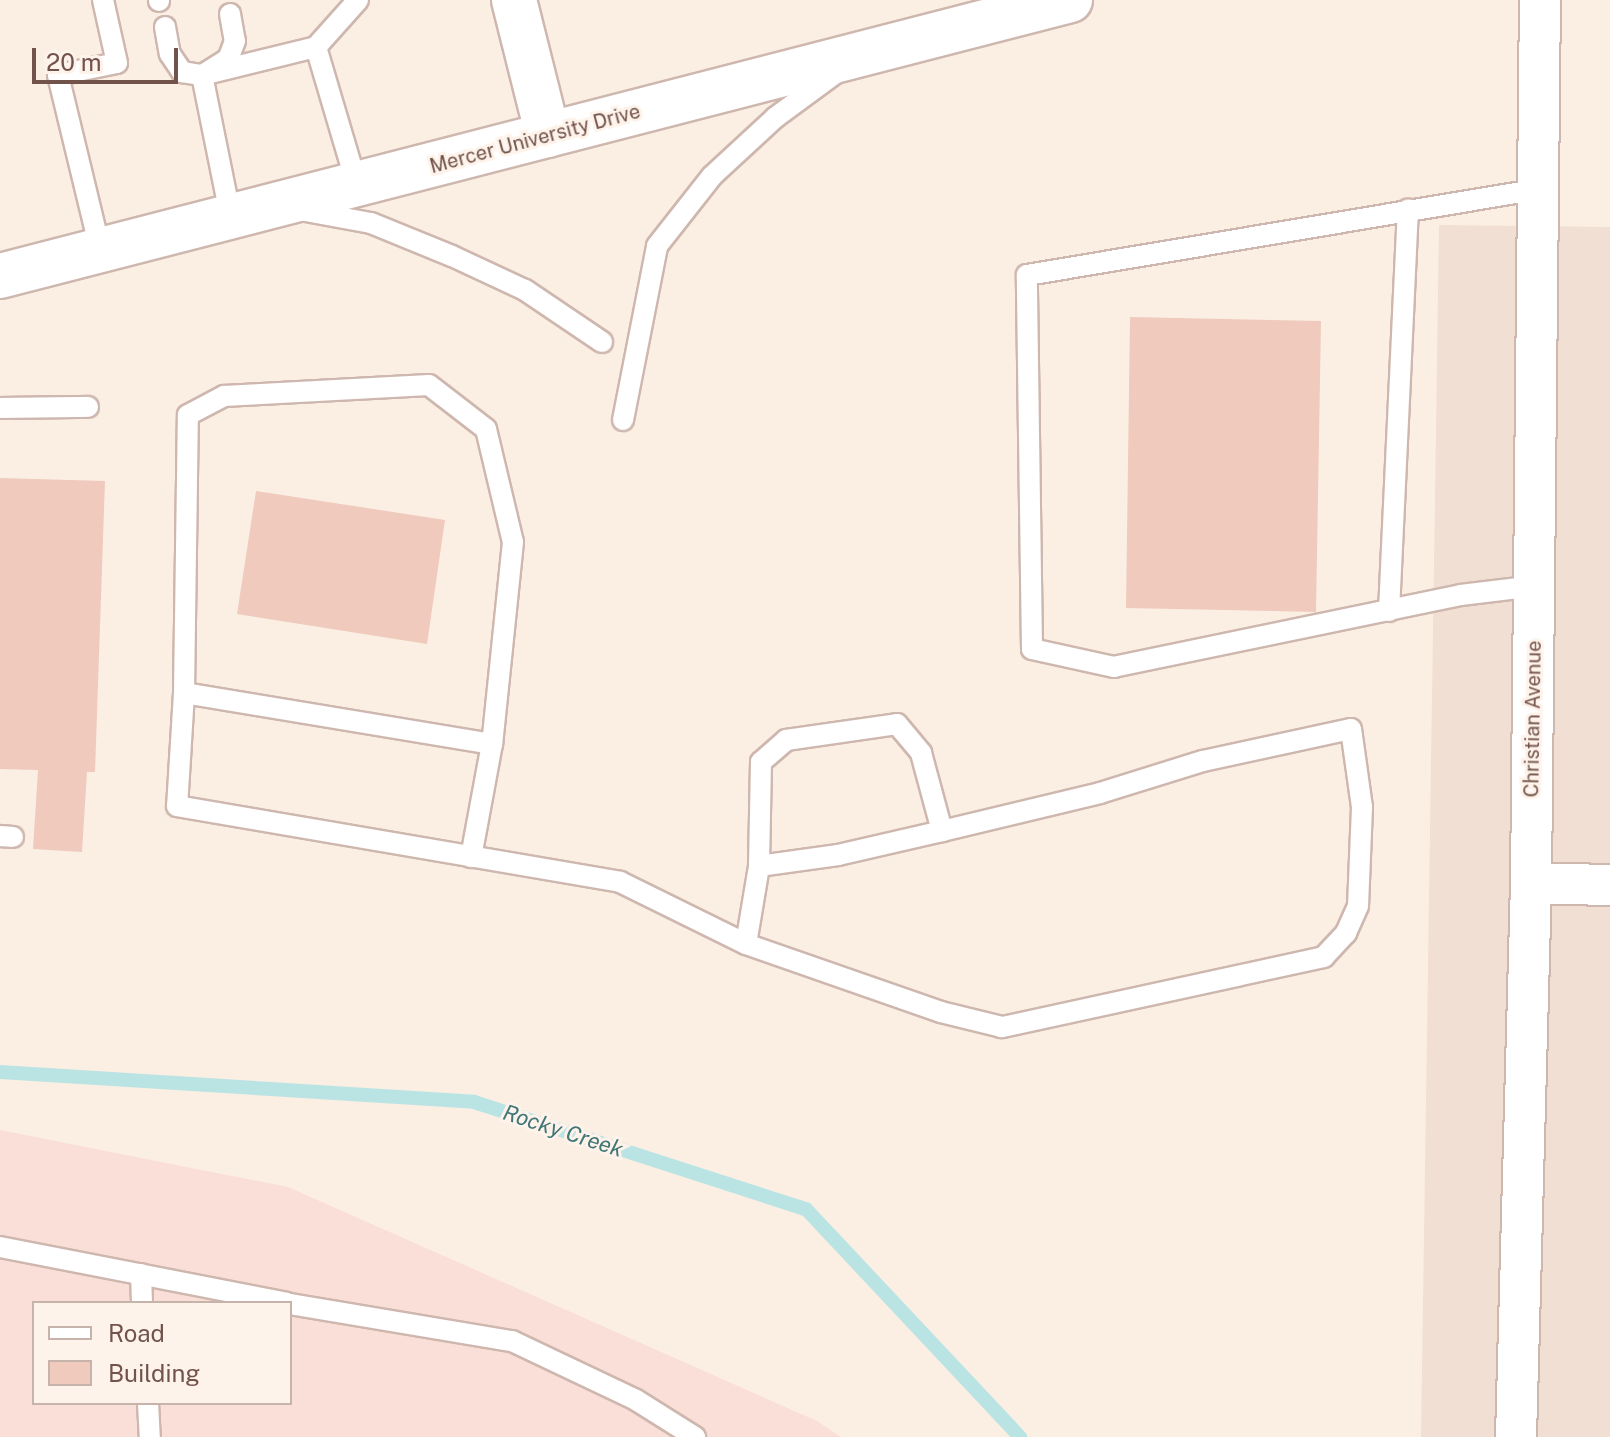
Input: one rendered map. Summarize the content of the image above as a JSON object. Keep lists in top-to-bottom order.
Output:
{
  "streets": {
    "main road": ["Mercer University Drive"],
    "street": ["Christian Avenue"]
  },
  "water": ["Rocky Creek"],
  "legend": ["Road", "Building"],
  "scale_bar": "20 m"
}
